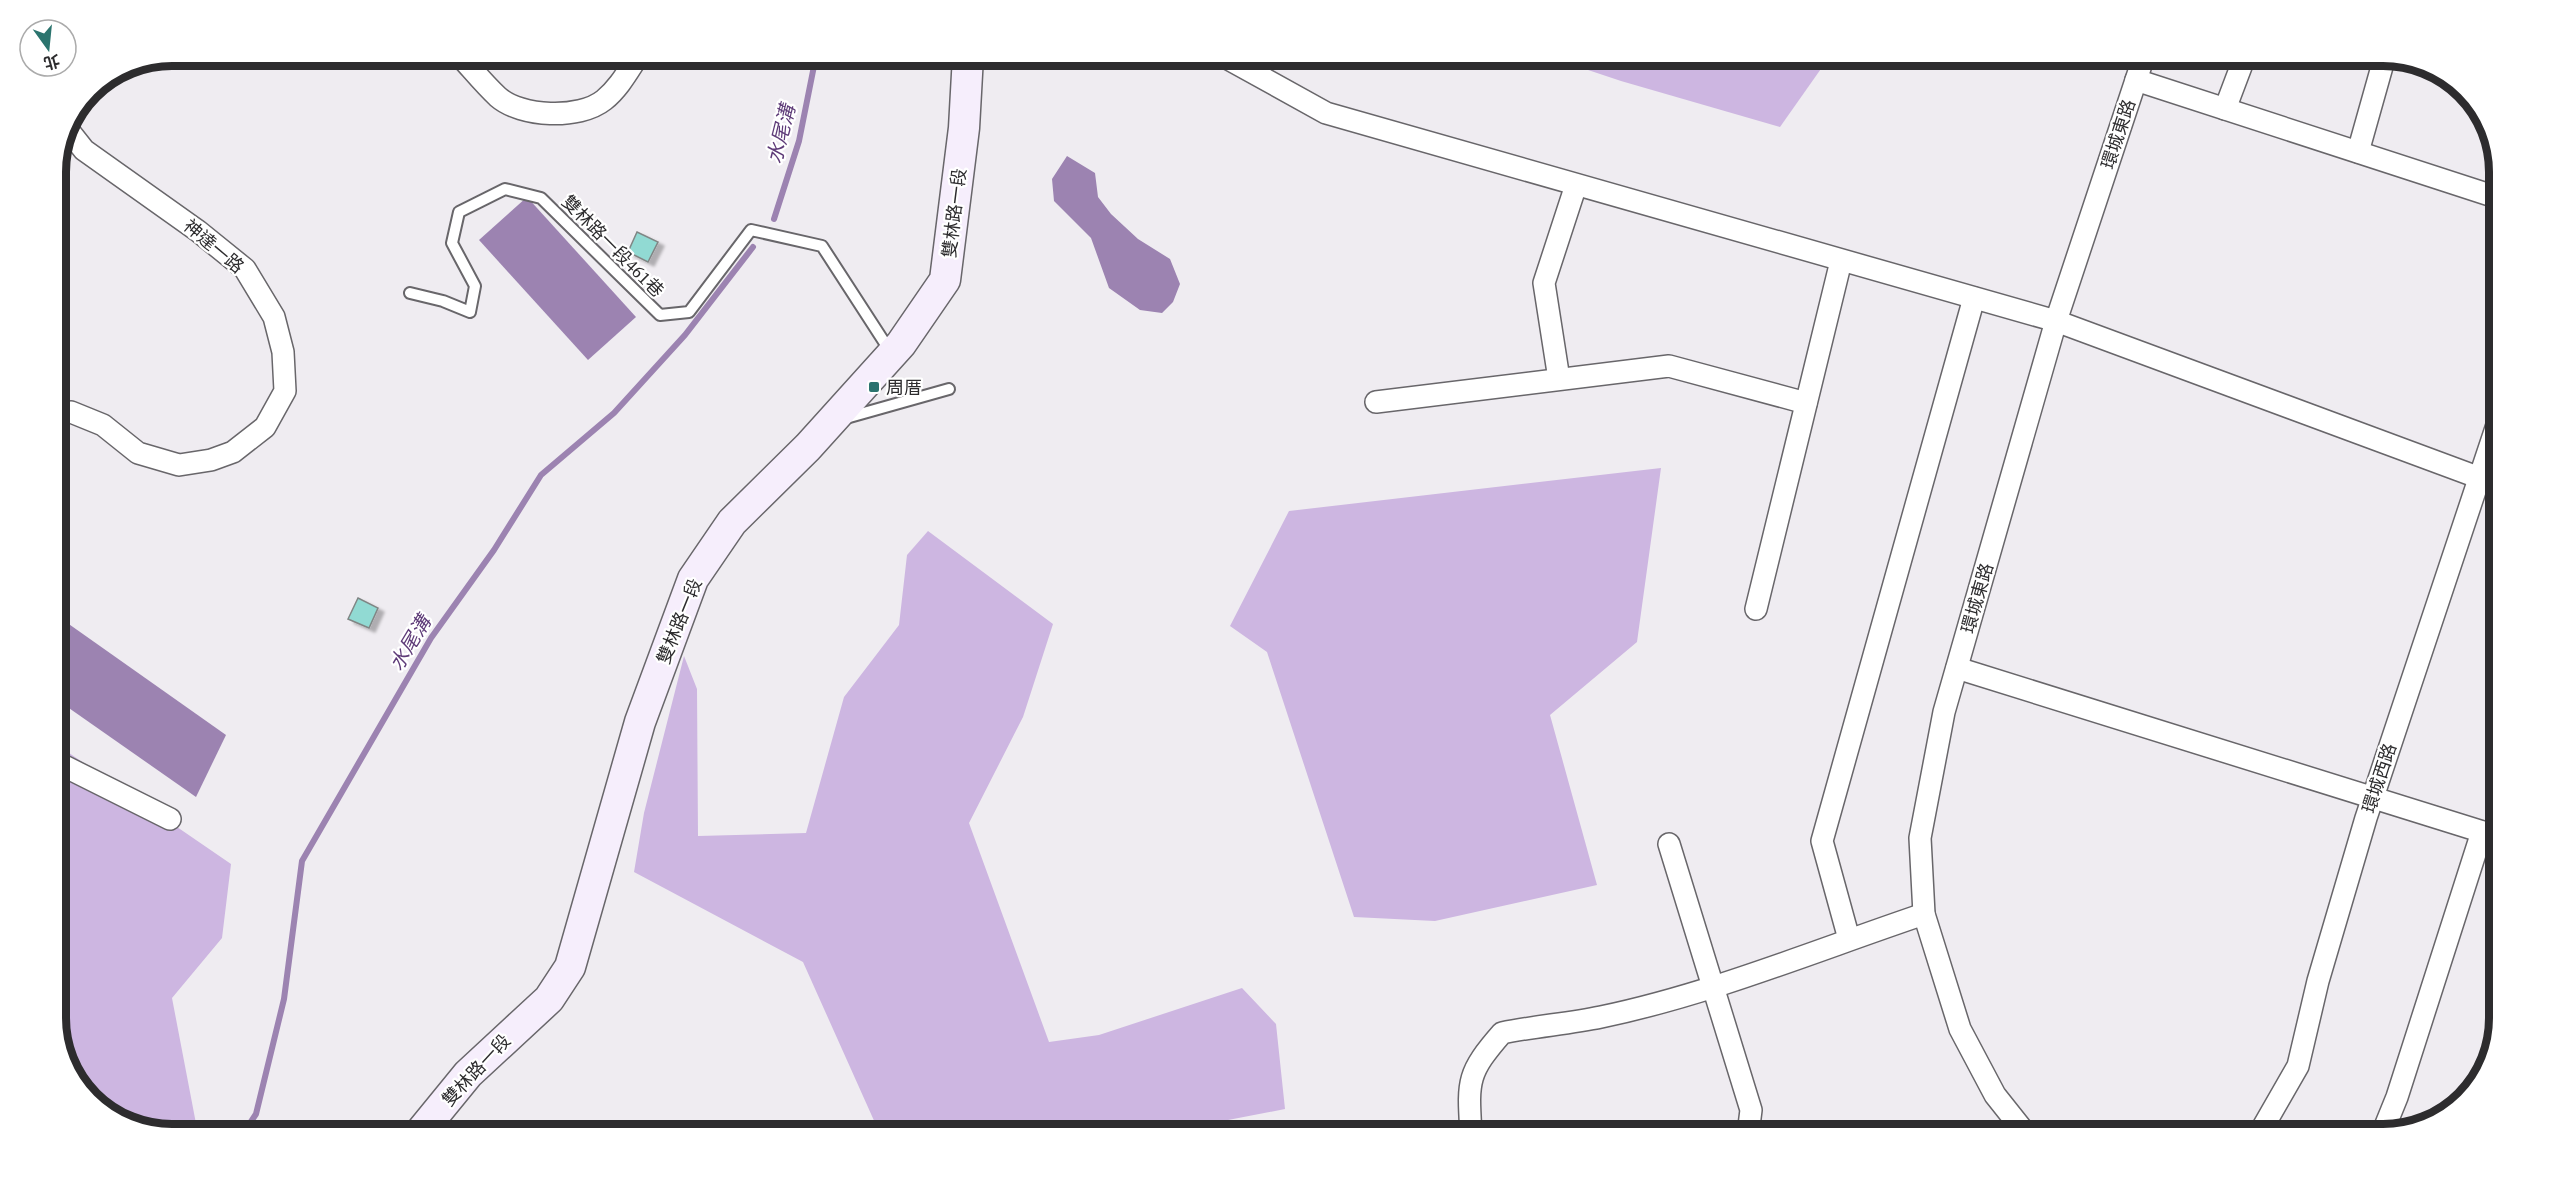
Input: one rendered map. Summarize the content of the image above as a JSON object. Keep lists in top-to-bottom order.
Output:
{
  "streets": {
    "street": [
      "環城東路",
      "雙林路一段",
      "神達一路",
      "環城西路"
    ],
    "lane": ["雙林路一段461巷"]
  },
  "crossings": [
    ["雙林路一段", "雙林路一段461巷"]
  ],
  "water": ["水尾溝"],
  "places": {
    "transit": ["周厝"]
  },
  "north": "bottom"
}
